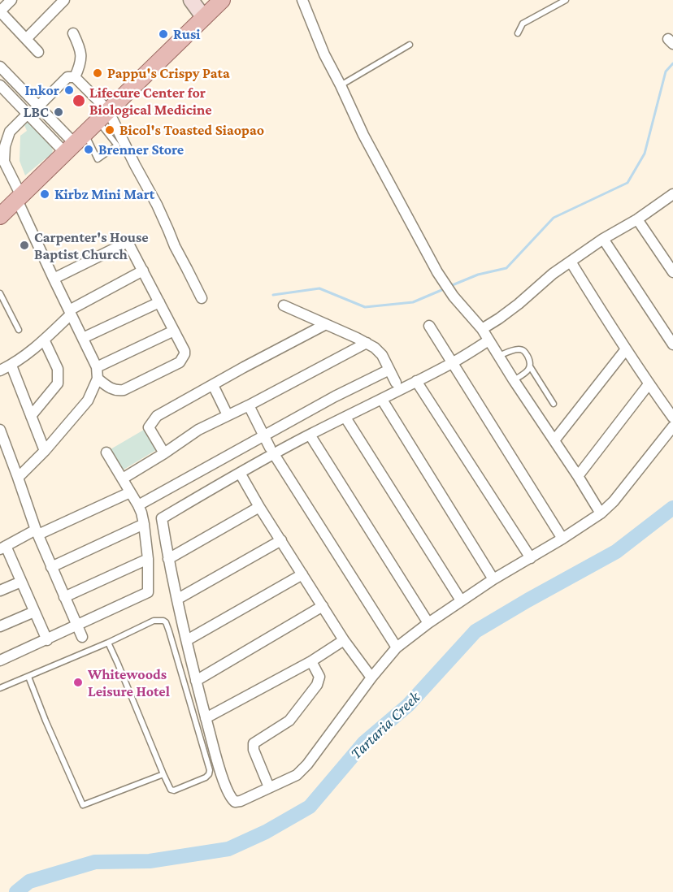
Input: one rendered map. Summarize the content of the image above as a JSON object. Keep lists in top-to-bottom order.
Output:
{
  "water": ["Tartaria Creek"],
  "places": [
    "Rusi",
    "Pappu's Crispy Pata",
    "Inkor",
    "Lifecure Center for Biological Medicine",
    "LBC",
    "Bicol's Toasted Siaopao",
    "Brenner Store",
    "Kirbz Mini Mart",
    "Carpenter's House Baptist Church",
    "Whitewoods Leisure Hotel"
  ]
}
